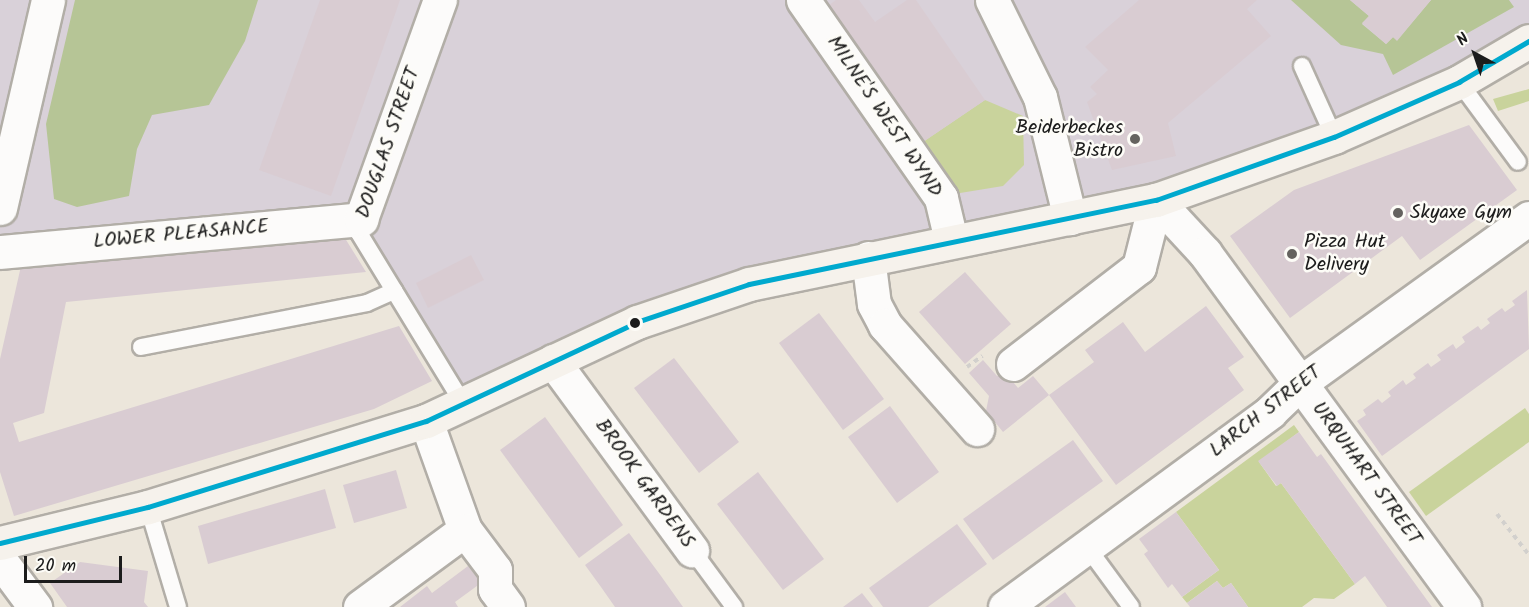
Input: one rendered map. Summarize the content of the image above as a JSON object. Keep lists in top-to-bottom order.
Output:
{
  "streets": {
    "street": [
      "MILNE'S WEST WYND",
      "DOUGLAS STREET",
      "LOWER PLEASANCE",
      "LARCH STREET",
      "URQUHART STREET",
      "BROOK GARDENS"
    ]
  },
  "crossings": [
    ["DOUGLAS STREET", "LOWER PLEASANCE"],
    ["LARCH STREET", "URQUHART STREET"]
  ],
  "places": ["Beiderbeckes Bistro", "Skyaxe Gym", "Pizza Hut Delivery"],
  "scale_bar": "20 m",
  "north": "top left"
}
